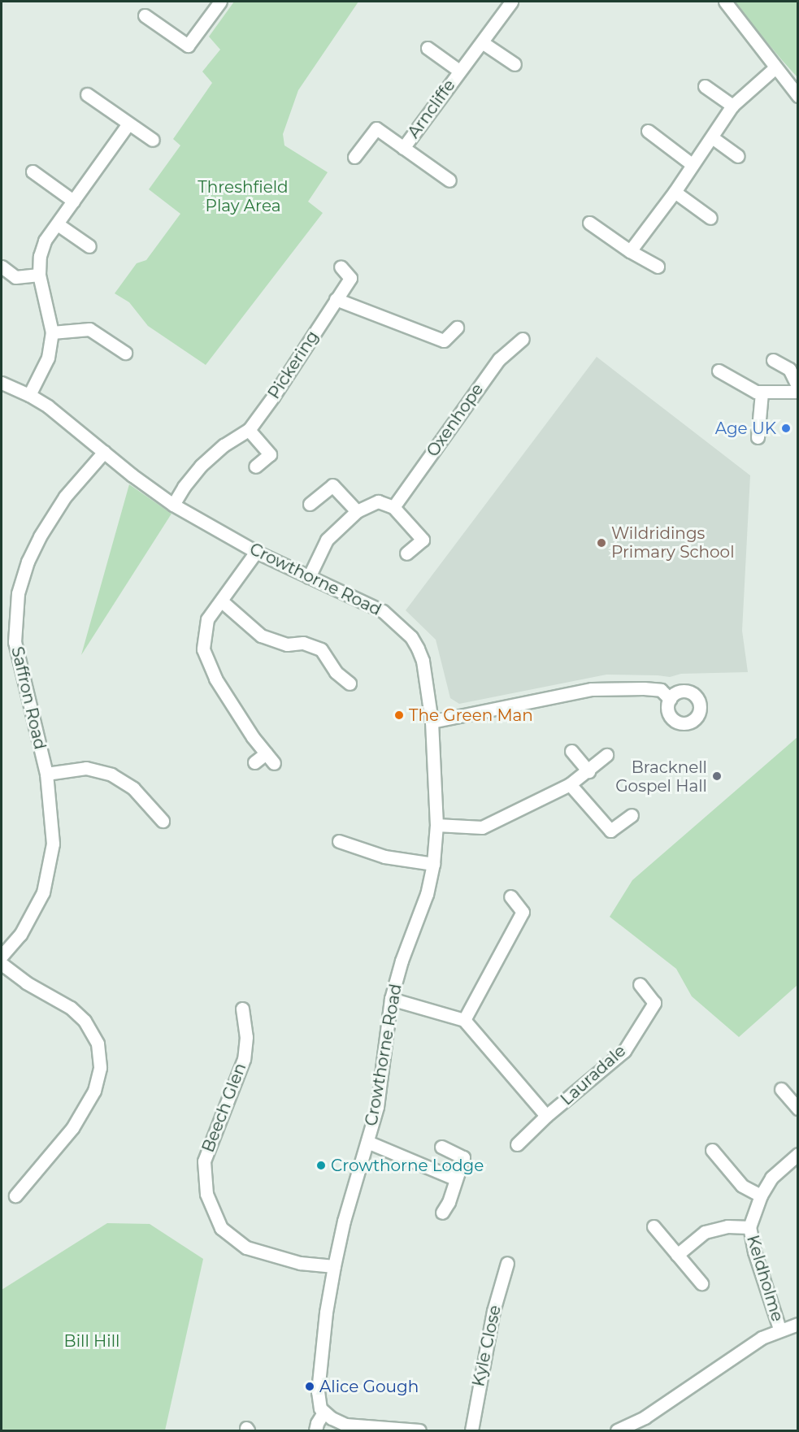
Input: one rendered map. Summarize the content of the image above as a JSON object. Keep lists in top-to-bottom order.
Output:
{
  "streets": {
    "street": [
      "Arncliffe",
      "Pickering",
      "Oxenhope",
      "Crowthorne Road",
      "Saffron Road",
      "Lauradale",
      "Beech Glen",
      "Keldholme",
      "Kyle Close"
    ]
  },
  "crossings": [
    ["Pickering", "Crowthorne Road"],
    ["Crowthorne Road", "Saffron Road"],
    ["Crowthorne Road", "Beech Glen"]
  ],
  "parks": ["Threshfield Play Area", "Bill Hill"],
  "places": [
    "Age UK",
    "Wildridings Primary School",
    "The Green Man",
    "Bracknell Gospel Hall",
    "Crowthorne Lodge",
    "Alice Gough"
  ]
}
